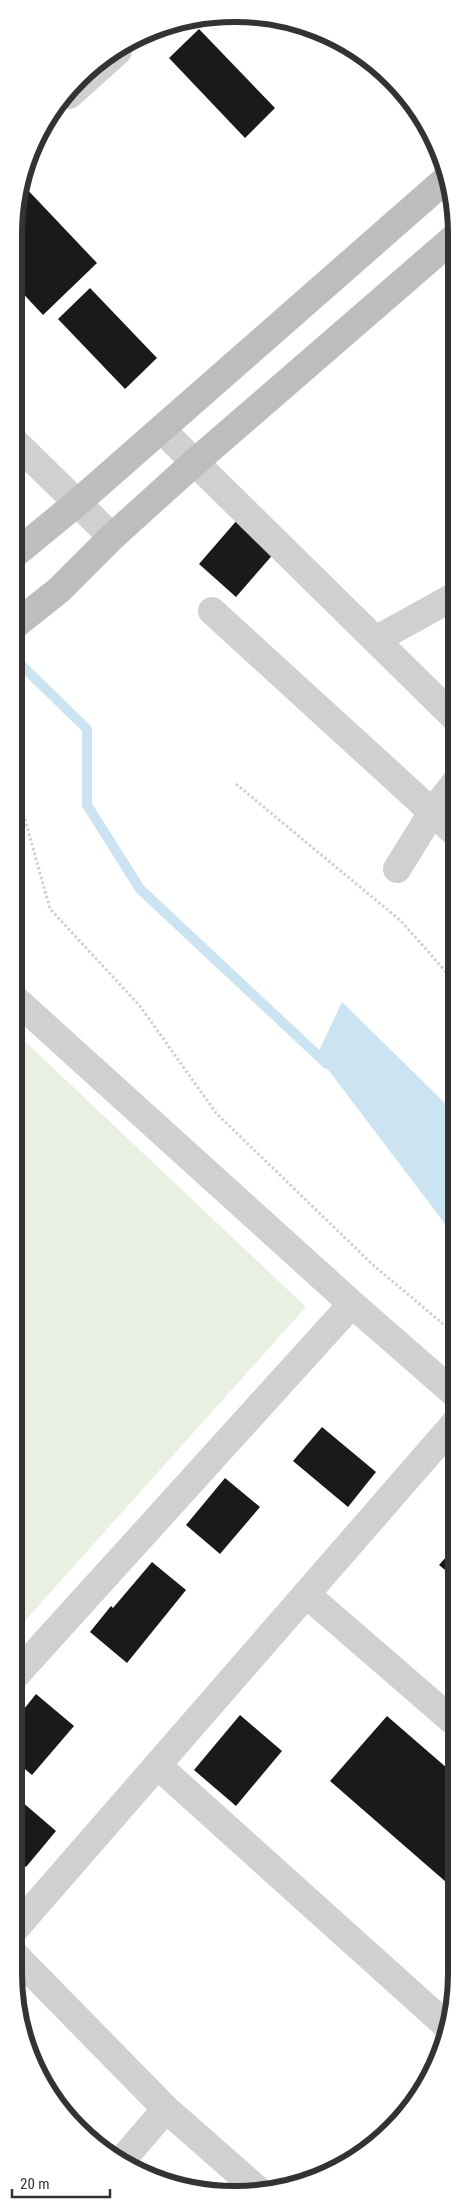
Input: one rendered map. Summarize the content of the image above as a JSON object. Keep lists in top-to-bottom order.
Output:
{
  "scale_bar": "20 m"
}
